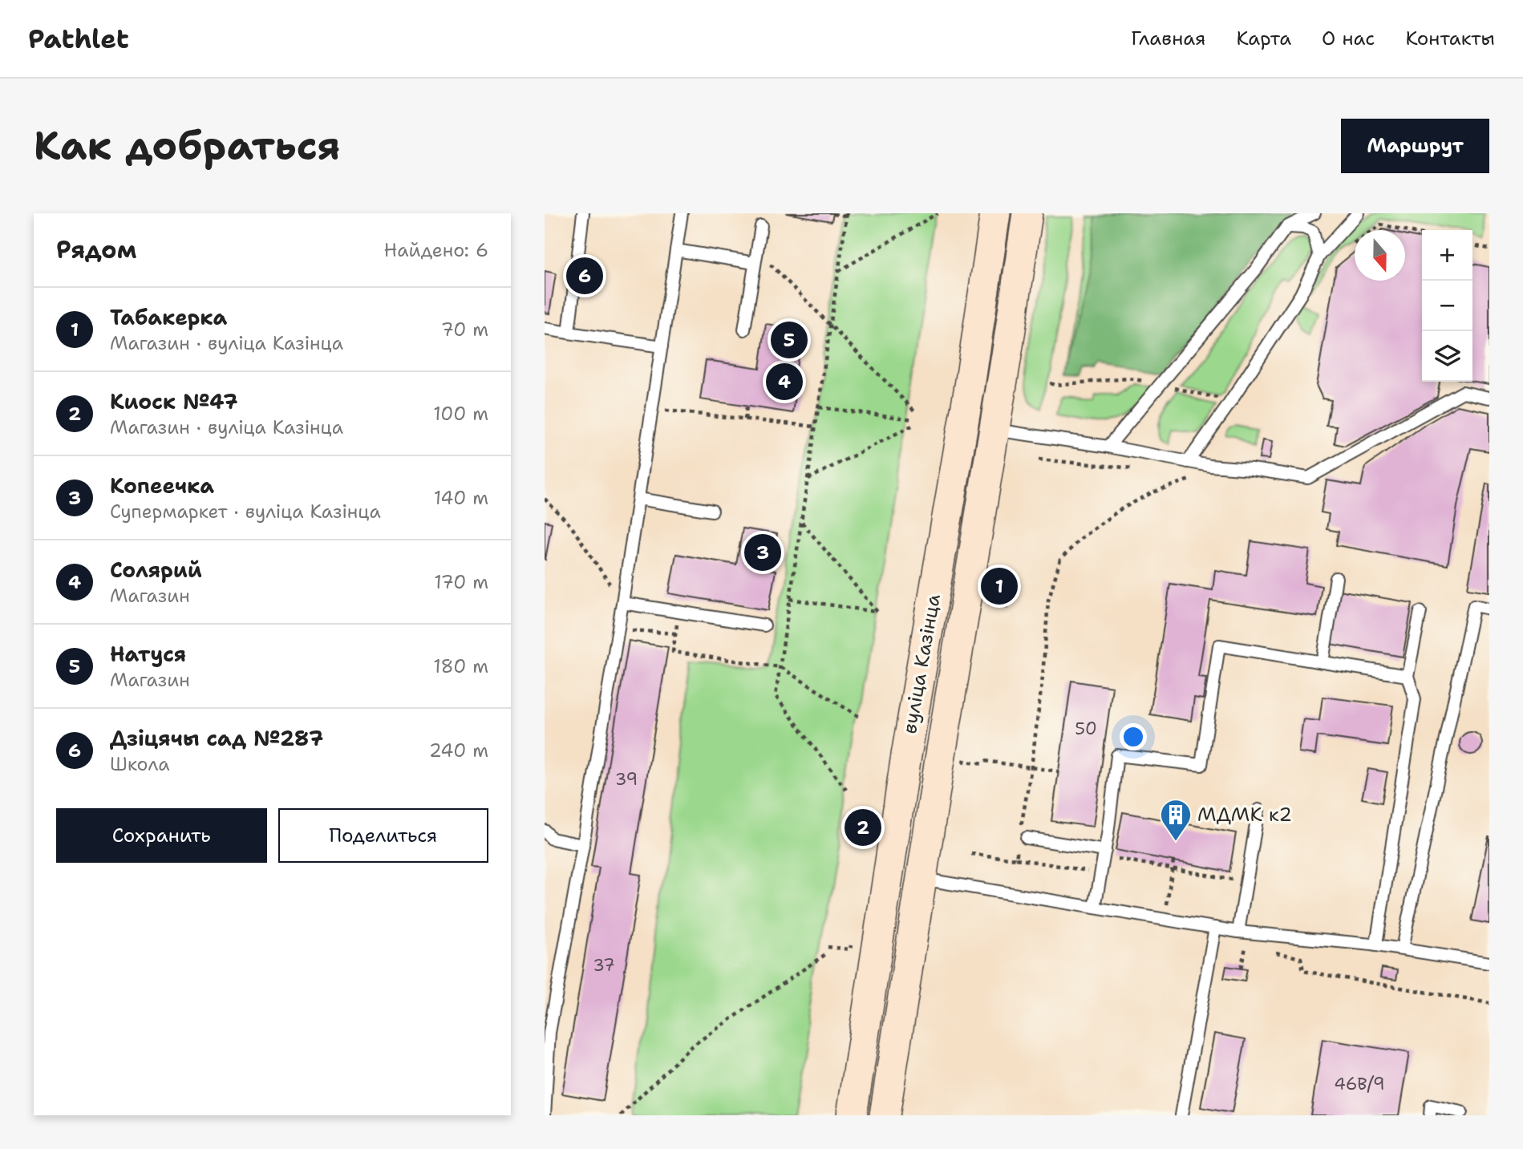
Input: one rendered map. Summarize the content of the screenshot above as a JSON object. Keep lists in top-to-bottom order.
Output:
{
  "streets": {
    "main road": ["вуліца Казінца"]
  },
  "places": {
    "building": ["МДМК к2"]
  },
  "house_numbers": [
    "50",
    "39",
    "37",
    "46В/9"
  ],
  "north": "bottom",
  "page": {
    "header": "Pathlet",
    "nav": [
      "Главная",
      "Карта",
      "О нас",
      "Контакты"
    ],
    "buttons": [
      "Маршрут",
      ["Сохранить", "Поделиться"]
    ],
    "title": "Как добраться",
    "heading": ["Рядом", "Найдено: 6"],
    "map_buttons": ["+", "−"],
    "pins": [
      "6",
      "5",
      "4",
      "3",
      "1",
      "2"
    ],
    "list": [
      {
        "mark": "1",
        "name": "Табакерка",
        "note": "Магазин · вуліца Казінца",
        "value": "70 m"
      },
      {
        "mark": "2",
        "name": "Киоск №47",
        "note": "Магазин · вуліца Казінца",
        "value": "100 m"
      },
      {
        "mark": "3",
        "name": "Копеечка",
        "note": "Супермаркет · вуліца Казінца",
        "value": "140 m"
      },
      {
        "mark": "4",
        "name": "Солярий",
        "note": "Магазин",
        "value": "170 m"
      },
      {
        "mark": "5",
        "name": "Натуся",
        "note": "Магазин",
        "value": "180 m"
      },
      {
        "mark": "6",
        "name": "Дзіцячы сад №287",
        "note": "Школа",
        "value": "240 m"
      }
    ]
  }
}
